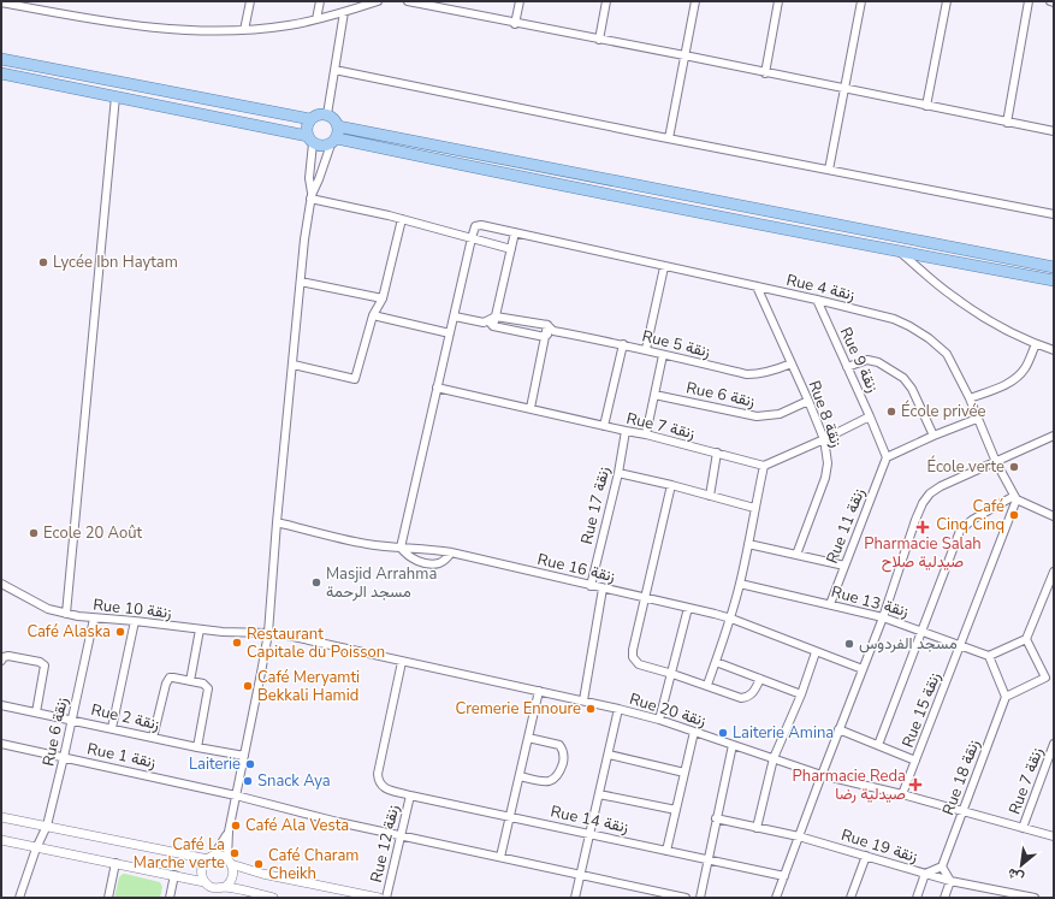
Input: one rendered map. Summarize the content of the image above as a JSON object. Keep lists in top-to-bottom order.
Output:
{
  "streets": {
    "street": [
      "Rue 4 زنقة",
      "Rue 5 زنقة",
      "Rue 9 زنقة",
      "Rue 6 زنقة",
      "Rue 8 زنقة",
      "Rue 7 زنقة",
      "Rue 17 زنقة",
      "Rue 11 زنقة",
      "Rue 16 زنقة",
      "Rue 13 زنقة",
      "Rue 10 زنقة",
      "Rue 20 زنقة",
      "Rue 15 زنقة",
      "Rue 2 زنقة",
      "Rue 1 زنقة",
      "Rue 18 زنقة",
      "Rue 14 زنقة",
      "Rue 12 زنقة",
      "Rue 19 زنقة"
    ]
  },
  "crossings": [
    ["Rue 4 زنقة", "Rue 9 زنقة"],
    ["Rue 4 زنقة", "Rue 8 زنقة"],
    ["Rue 4 زنقة", "Rue 15 زنقة"],
    ["Rue 5 زنقة", "Rue 8 زنقة"],
    ["Rue 9 زنقة", "Rue 11 زنقة"],
    ["Rue 6 زنقة", "Rue 8 زنقة"],
    ["Rue 6 زنقة", "Rue 10 زنقة"],
    ["Rue 6 زنقة", "Rue 2 زنقة"],
    ["Rue 6 زنقة", "Rue 1 زنقة"],
    ["Rue 7 زنقة", "Rue 17 زنقة"],
    ["Rue 7 زنقة", "Rue 20 زنقة"],
    ["Rue 17 زنقة", "Rue 16 زنقة"],
    ["Rue 11 زنقة", "Rue 13 زنقة"],
    ["Rue 13 زنقة", "Rue 15 زنقة"],
    ["Rue 10 زنقة", "Rue 20 زنقة"],
    ["Rue 20 زنقة", "Rue 15 زنقة"],
    ["Rue 20 زنقة", "Rue 18 زنقة"],
    ["Rue 20 زنقة", "Rue 14 زنقة"],
    ["Rue 14 زنقة", "Rue 12 زنقة"]
  ],
  "places": {
    "other": [
      "Lycée Ibn Haytam",
      "École privée",
      "École verte",
      "Café Cinq Cinq",
      "Ecole 20 Août",
      "Masjid Arrahma مسجد الرحمة",
      "Café Alaska",
      "Restaurant Capitale du Poisson",
      "مسجد الفردوس",
      "Café Meryamti Bekkali Hamid",
      "Cremerie Ennoure",
      "Laiterie Amina",
      "Laiterie",
      "Snack Aya",
      "Café Ala Vesta",
      "Café La Marche verte",
      "Café Charam Cheikh"
    ],
    "health": ["Pharmacie Salah صيدلية صلاح", "Pharmacie Reda صيدلية رضا"]
  },
  "north": "bottom left"
}
